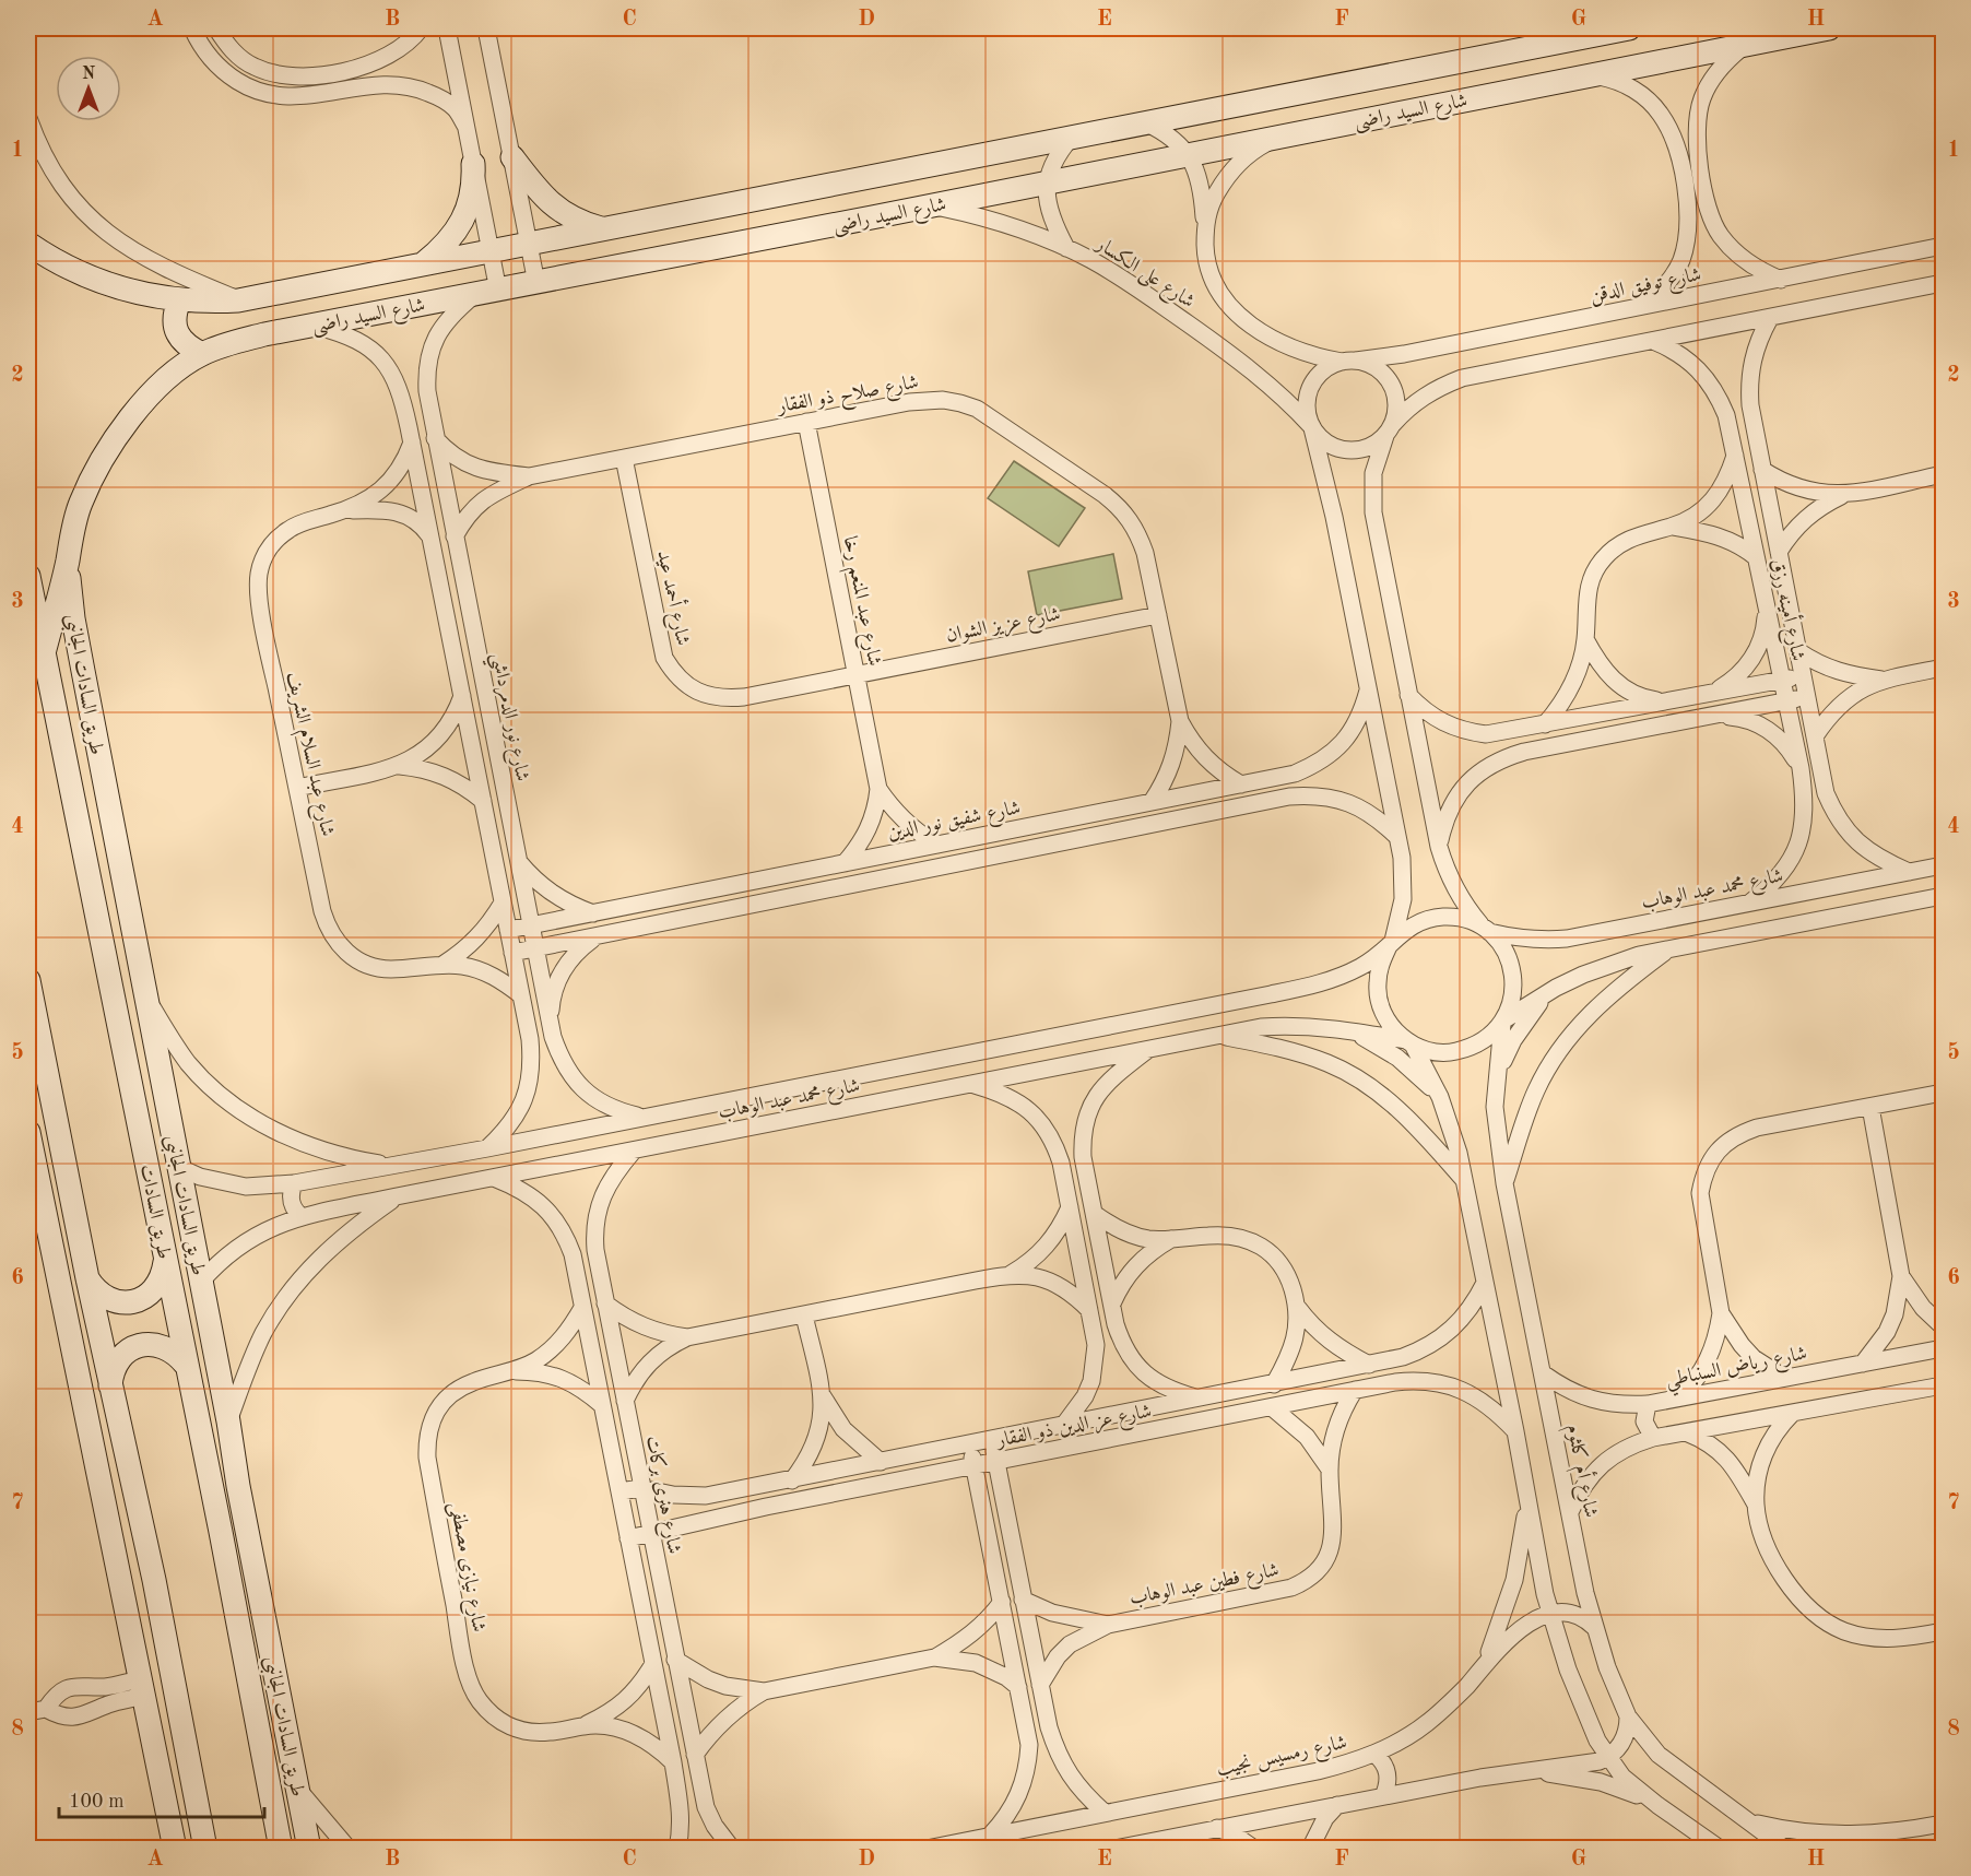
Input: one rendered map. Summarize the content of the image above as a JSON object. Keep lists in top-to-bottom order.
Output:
{
  "streets": {
    "street": [
      "شارع السيد راضى",
      "شارع على الكسار",
      "شارع توفيق الدقن",
      "شارع صلاح ذو الفقار",
      "شارع أحمد عيد",
      "شارع عبد المنعم رخا",
      "شارع أمينه رزق",
      "شارع عزيز الشوان",
      "طريق السادات الجانبى",
      "شارع نور الدمرداشي",
      "شارع عبد السلام الشريف",
      "شارع شفيق نور الدين",
      "شارع محمد عبد الوهاب",
      "طريق السادات",
      "شارع رياض السنباطي",
      "شارع عز الدين ذو الفقار",
      "شارع أم كلثوم",
      "شارع هنرى بركات",
      "شارع نيازى مصطفى",
      "شارع فطين عبد الوهاب",
      "شارع رمسيس نجيب"
    ]
  },
  "crossings": [
    ["شارع السيد راضى", "شارع على الكسار"],
    ["شارع السيد راضى", "طريق السادات الجانبى"],
    ["شارع السيد راضى", "شارع نور الدمرداشي"],
    ["شارع على الكسار", "شارع توفيق الدقن"],
    ["شارع صلاح ذو الفقار", "شارع أحمد عيد"],
    ["شارع صلاح ذو الفقار", "شارع عبد المنعم رخا"],
    ["شارع صلاح ذو الفقار", "شارع عزيز الشوان"],
    ["شارع صلاح ذو الفقار", "شارع نور الدمرداشي"],
    ["شارع صلاح ذو الفقار", "شارع شفيق نور الدين"],
    ["شارع أحمد عيد", "شارع عبد المنعم رخا"],
    ["شارع أحمد عيد", "شارع عزيز الشوان"],
    ["شارع عبد المنعم رخا", "شارع عزيز الشوان"],
    ["شارع عبد المنعم رخا", "شارع شفيق نور الدين"],
    ["شارع أمينه رزق", "شارع محمد عبد الوهاب"],
    ["طريق السادات الجانبى", "شارع محمد عبد الوهاب"],
    ["شارع نور الدمرداشي", "شارع شفيق نور الدين"],
    ["شارع نور الدمرداشي", "شارع محمد عبد الوهاب"],
    ["شارع محمد عبد الوهاب", "شارع أم كلثوم"],
    ["شارع محمد عبد الوهاب", "شارع هنرى بركات"],
    ["شارع رياض السنباطي", "شارع أم كلثوم"],
    ["شارع عز الدين ذو الفقار", "شارع هنرى بركات"],
    ["شارع عز الدين ذو الفقار", "شارع فطين عبد الوهاب"]
  ],
  "scale_bar": "100 m",
  "north": "top",
  "grid": {
    "columns": [
      "A",
      "B",
      "C",
      "D",
      "E",
      "F",
      "G",
      "H"
    ],
    "rows": [
      "1",
      "2",
      "3",
      "4",
      "5",
      "6",
      "7",
      "8"
    ]
  }
}
